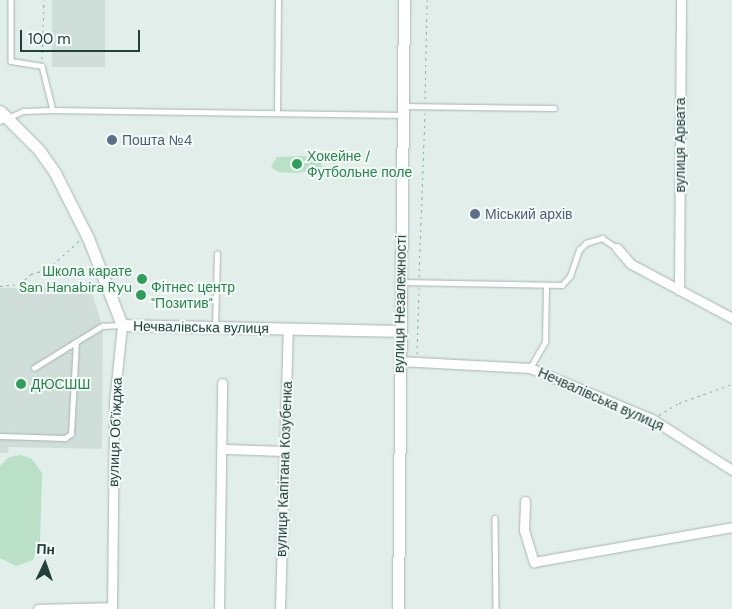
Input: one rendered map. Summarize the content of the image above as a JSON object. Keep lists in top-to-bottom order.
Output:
{
  "streets": {
    "street": [
      "вулиця Арвата",
      "вулиця Незалежності",
      "Нечвалівська вулиця",
      "вулиця Обʼїжджа",
      "вулиця Капітана Козубенка"
    ]
  },
  "crossings": [
    ["вулиця Незалежності", "Нечвалівська вулиця"],
    ["Нечвалівська вулиця", "вулиця Обʼїжджа"],
    ["Нечвалівська вулиця", "вулиця Капітана Козубенка"]
  ],
  "places": [
    "Пошта №4",
    "Хокейне / Футбольне поле",
    "Міський архів",
    "Школа карате San Hanabira Ryu",
    "Фітнес центр \"Позитив\"",
    "ДЮСШШ"
  ],
  "scale_bar": "100 m",
  "north": "top"
}
